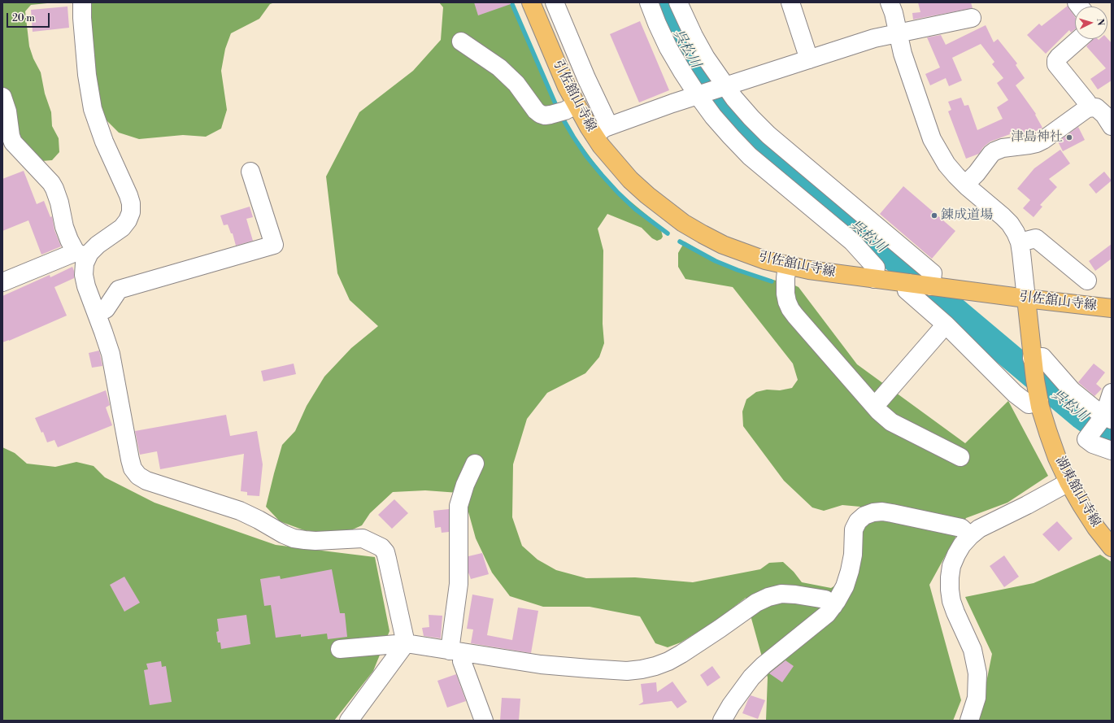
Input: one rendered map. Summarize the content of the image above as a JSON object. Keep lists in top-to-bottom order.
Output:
{
  "streets": {
    "main road": ["引佐舘山寺線", "湖東舘山寺線"]
  },
  "crossings": [
    ["引佐舘山寺線", "湖東舘山寺線"]
  ],
  "water": ["呉松川"],
  "places": ["津島神社", "錬成道場"],
  "scale_bar": "20 m",
  "north": "right"
}
